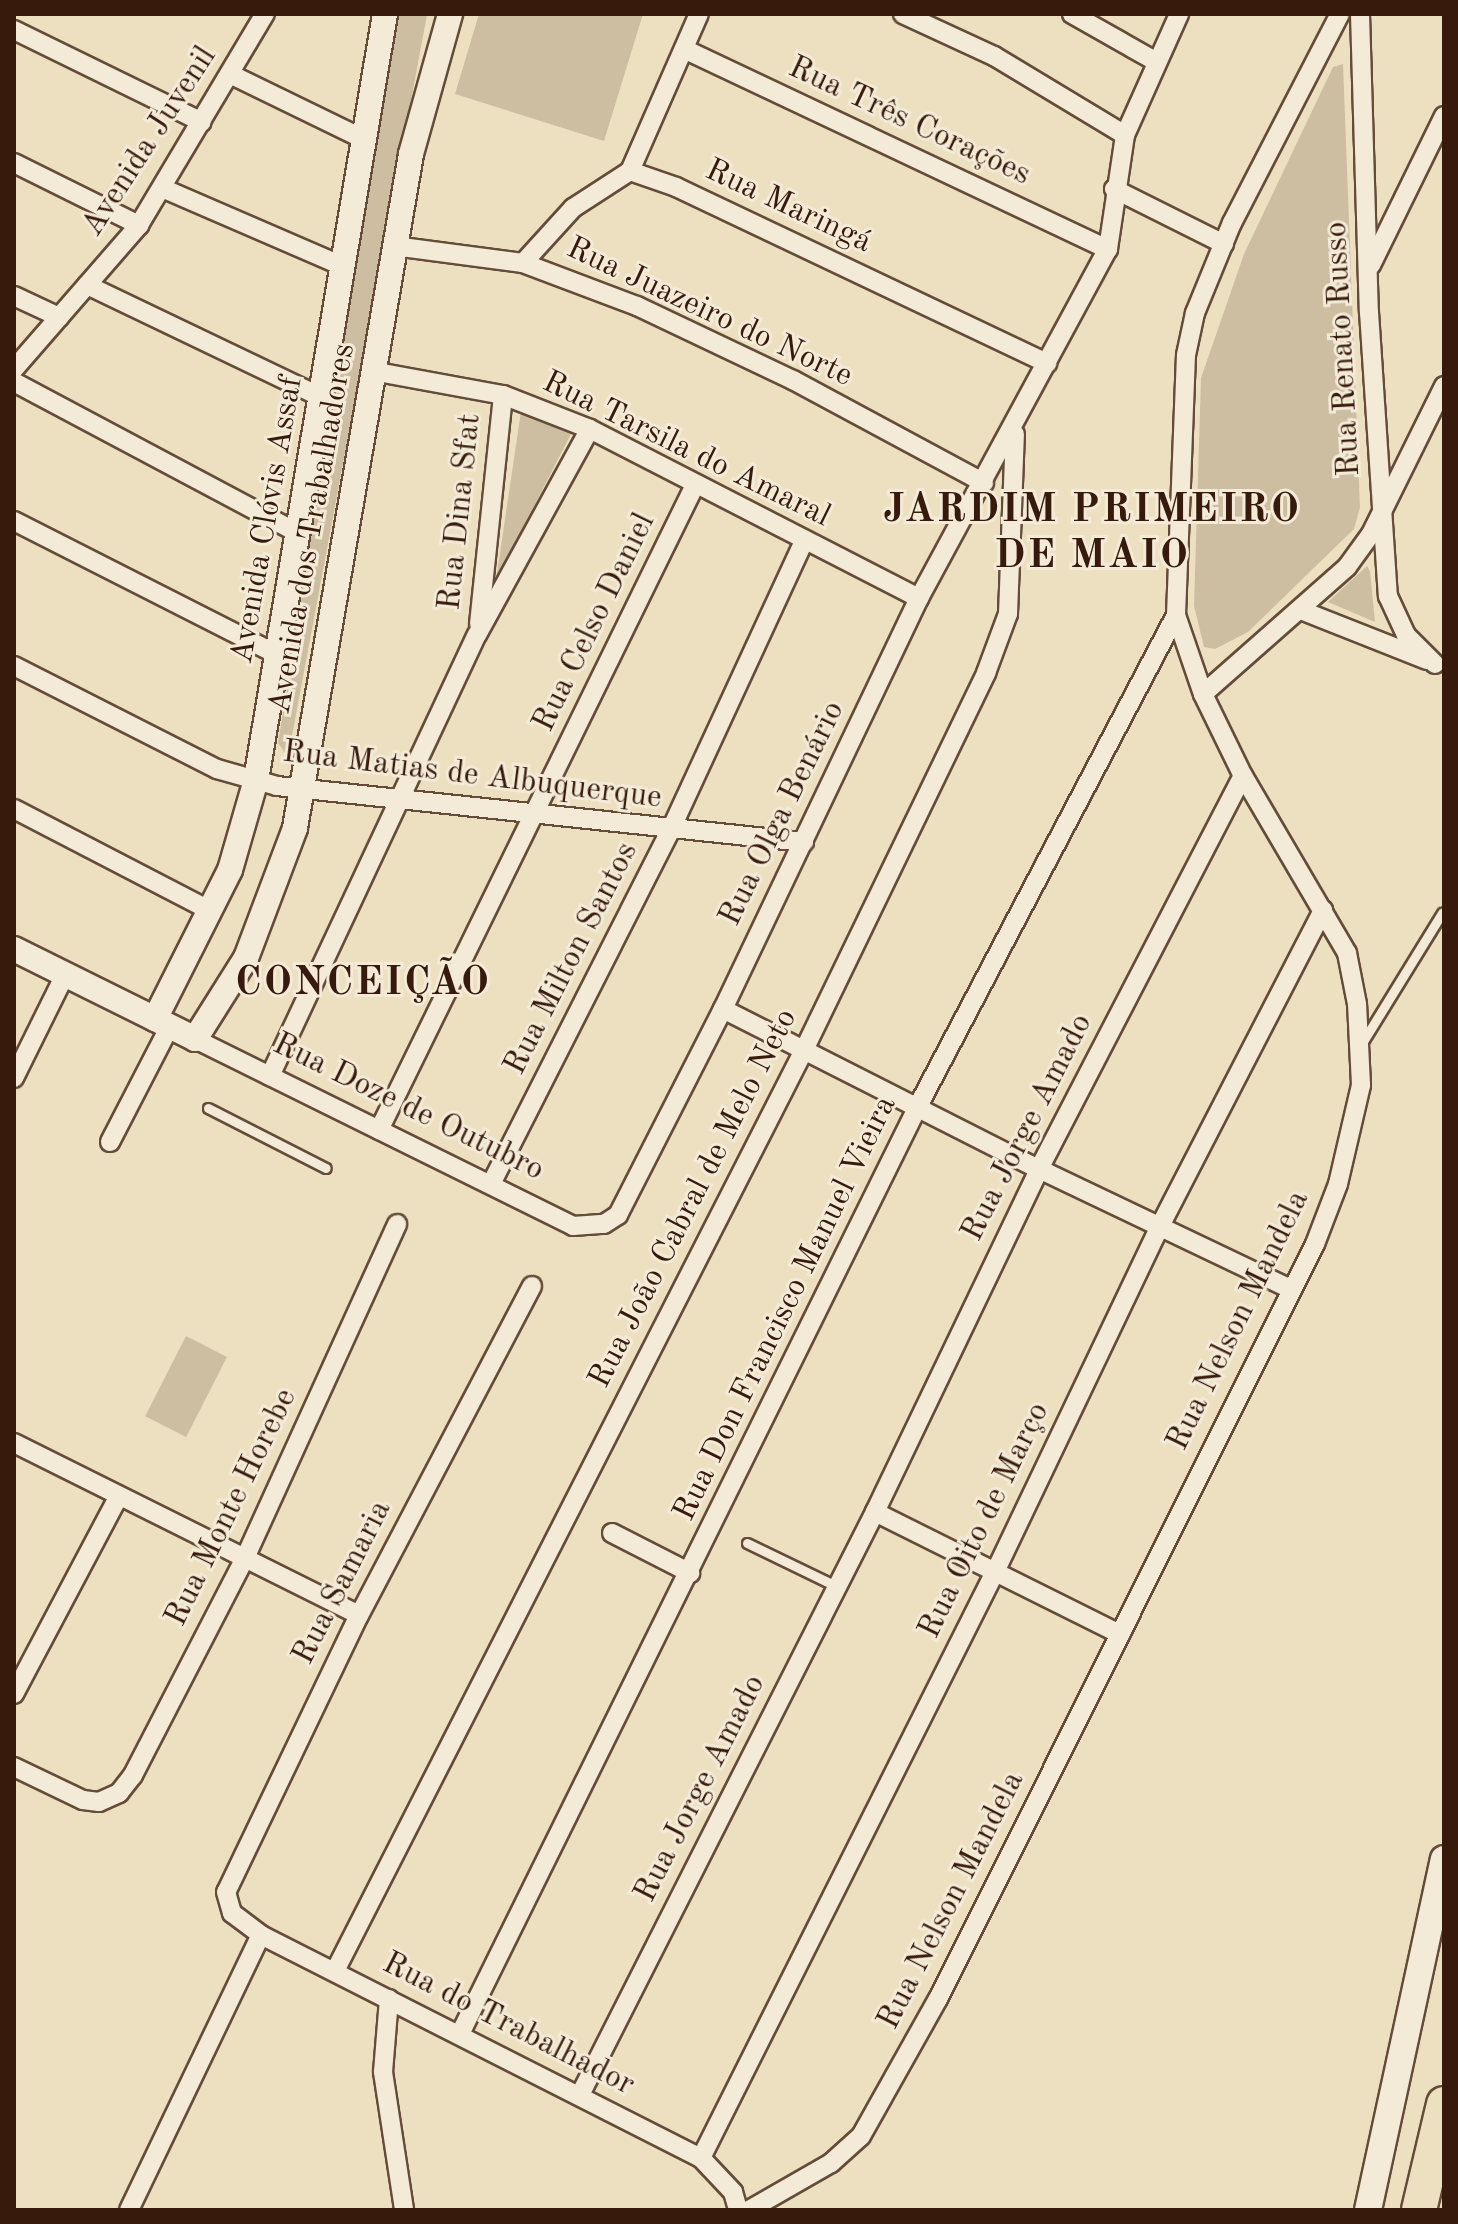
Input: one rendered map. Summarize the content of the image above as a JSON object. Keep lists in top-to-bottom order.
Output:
{
  "streets": {
    "street": [
      "Rua Três Corações",
      "Avenida Juvenil",
      "Rua Maringá",
      "Rua Juazeiro do Norte",
      "Rua Renato Russo",
      "Rua Tarsila do Amaral",
      "Rua Dina Sfat",
      "Avenida Clóvis Assaf",
      "Avenida dos Trabalhadores",
      "Rua Celso Daniel",
      "Rua Matias de Albuquerque",
      "Rua Olga Benário",
      "Rua Milton Santos",
      "Rua Doze de Outubro",
      "Rua Jorge Amado",
      "Rua João Cabral de Melo Neto",
      "Rua Don Francisco Manuel Vieira",
      "Rua Nelson Mandela",
      "Rua Monte Horebe",
      "Rua Oito de Março",
      "Rua Samaria",
      "Rua do Trabalhador"
    ]
  },
  "crossings": [
    ["Rua Três Corações", "Rua Olga Benário"],
    ["Rua Maringá", "Rua Olga Benário"],
    ["Rua Juazeiro do Norte", "Avenida dos Trabalhadores"],
    ["Rua Juazeiro do Norte", "Rua Olga Benário"],
    ["Rua Tarsila do Amaral", "Rua Dina Sfat"],
    ["Rua Tarsila do Amaral", "Avenida dos Trabalhadores"],
    ["Rua Tarsila do Amaral", "Rua Celso Daniel"],
    ["Rua Tarsila do Amaral", "Rua Olga Benário"],
    ["Rua Tarsila do Amaral", "Rua Milton Santos"],
    ["Rua Dina Sfat", "Rua Matias de Albuquerque"],
    ["Rua Dina Sfat", "Rua Doze de Outubro"],
    ["Avenida Clóvis Assaf", "Rua Matias de Albuquerque"],
    ["Avenida Clóvis Assaf", "Rua Doze de Outubro"],
    ["Avenida dos Trabalhadores", "Rua Matias de Albuquerque"],
    ["Avenida dos Trabalhadores", "Rua Doze de Outubro"],
    ["Rua Celso Daniel", "Rua Matias de Albuquerque"],
    ["Rua Celso Daniel", "Rua Doze de Outubro"],
    ["Rua Matias de Albuquerque", "Rua Olga Benário"],
    ["Rua Matias de Albuquerque", "Rua Milton Santos"],
    ["Rua Olga Benário", "Rua Doze de Outubro"],
    ["Rua Olga Benário", "Rua João Cabral de Melo Neto"],
    ["Rua Milton Santos", "Rua Doze de Outubro"],
    ["Rua Jorge Amado", "Rua Nelson Mandela"],
    ["Rua Jorge Amado", "Rua do Trabalhador"],
    ["Rua João Cabral de Melo Neto", "Rua do Trabalhador"],
    ["Rua Don Francisco Manuel Vieira", "Rua Nelson Mandela"],
    ["Rua Don Francisco Manuel Vieira", "Rua do Trabalhador"],
    ["Rua Nelson Mandela", "Rua Oito de Março"],
    ["Rua Oito de Março", "Rua do Trabalhador"],
    ["Rua Samaria", "Rua do Trabalhador"]
  ],
  "districts": ["JARDIM PRIMEIRO DE MAIO", "CONCEIÇÃO"]
}
